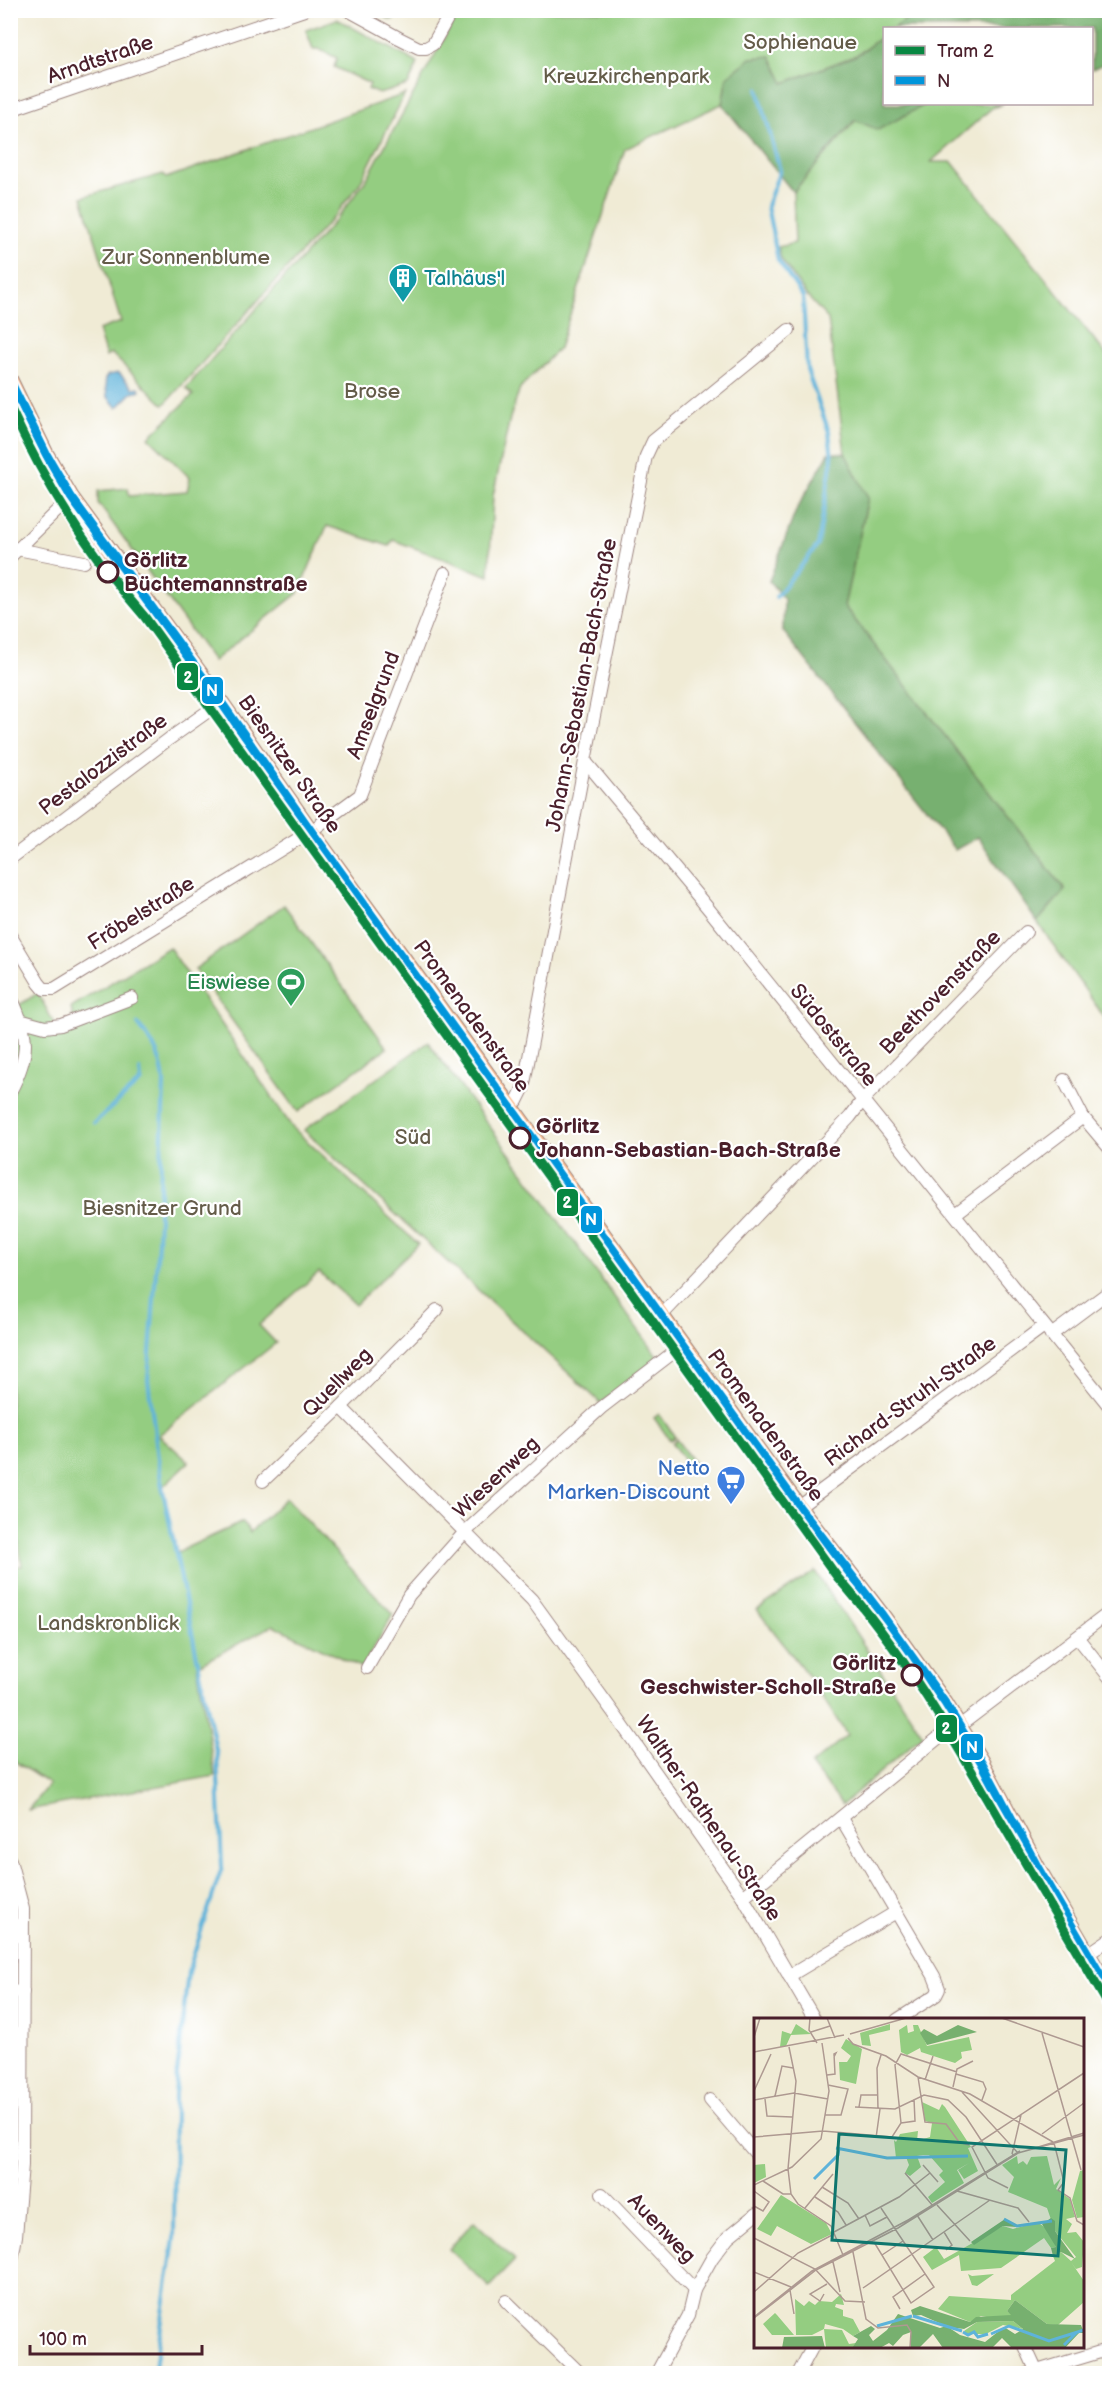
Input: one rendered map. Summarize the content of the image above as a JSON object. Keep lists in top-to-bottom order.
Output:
{
  "streets": {
    "main road": ["Biesnitzer Straße", "Promenadenstraße"],
    "street": [
      "Arndtstraße",
      "Johann-Sebastian-Bach-Straße",
      "Amselgrund",
      "Pestalozzistraße",
      "Fröbelstraße",
      "Beethovenstraße",
      "Südoststraße",
      "Quellweg",
      "Richard-Struhl-Straße",
      "Wiesenweg",
      "Walther-Rathenau-Straße",
      "Auenweg"
    ]
  },
  "crossings": [
    ["Johann-Sebastian-Bach-Straße", "Promenadenstraße"],
    ["Johann-Sebastian-Bach-Straße", "Südoststraße"],
    ["Amselgrund", "Biesnitzer Straße"],
    ["Amselgrund", "Fröbelstraße"],
    ["Pestalozzistraße", "Biesnitzer Straße"],
    ["Biesnitzer Straße", "Fröbelstraße"],
    ["Biesnitzer Straße", "Promenadenstraße"],
    ["Beethovenstraße", "Promenadenstraße"],
    ["Beethovenstraße", "Südoststraße"],
    ["Promenadenstraße", "Richard-Struhl-Straße"],
    ["Promenadenstraße", "Wiesenweg"],
    ["Südoststraße", "Richard-Struhl-Straße"],
    ["Quellweg", "Walther-Rathenau-Straße"],
    ["Wiesenweg", "Walther-Rathenau-Straße"]
  ],
  "parks": [
    "Sophienaue",
    "Kreuzkirchenpark",
    "Zur Sonnenblume",
    "Brose",
    "Süd",
    "Biesnitzer Grund",
    "Landskronblick"
  ],
  "places": {
    "building": ["Talhäus'l"],
    "other": ["Görlitz Büchtemannstraße", "Görlitz Johann-Sebastian-Bach-Straße", "Görlitz Geschwister-Scholl-Straße"],
    "sports": ["Eiswiese"],
    "supermarket": ["Netto Marken-Discount"]
  },
  "lines": ["transit line N", "tram line 2"],
  "legend": ["Tram 2", "N"],
  "scale_bar": "100 m"
}
